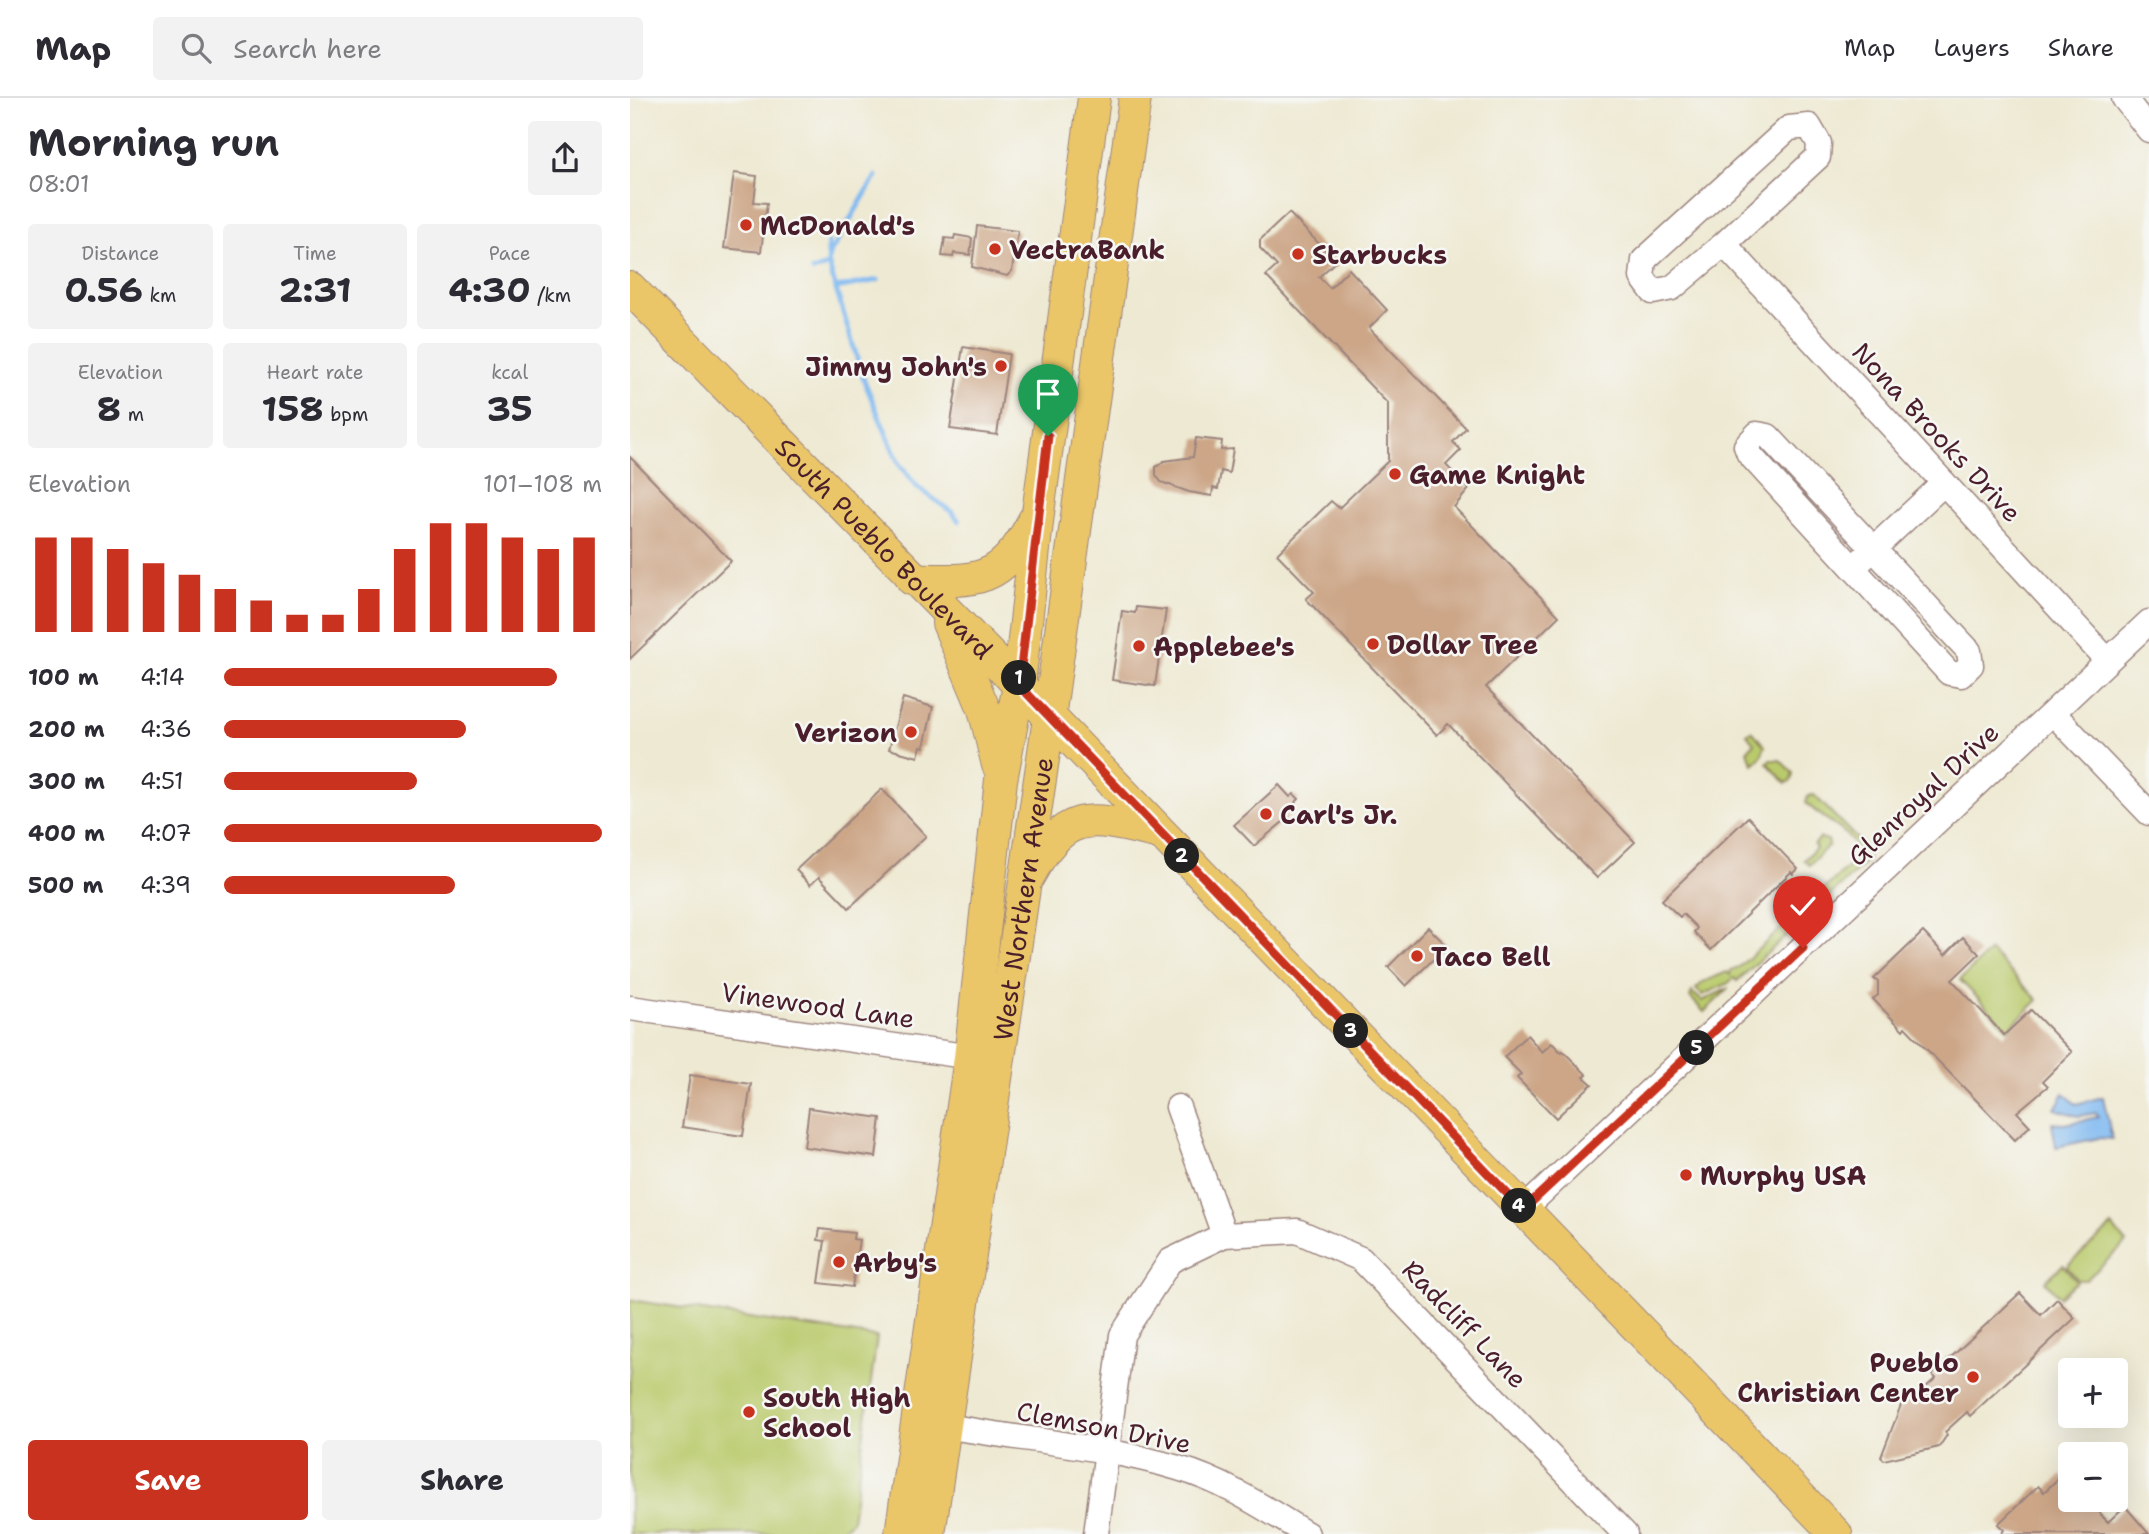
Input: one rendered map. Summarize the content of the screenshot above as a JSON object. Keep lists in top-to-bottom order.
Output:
{
  "streets": {
    "main road": ["South Pueblo Boulevard", "West Northern Avenue"],
    "street": [
      "Nona Brooks Drive",
      "Glenroyal Drive",
      "Vinewood Lane",
      "Radcliff Lane",
      "Clemson Drive"
    ]
  },
  "crossings": [
    ["Nona Brooks Drive", "Glenroyal Drive"],
    ["South Pueblo Boulevard", "Glenroyal Drive"],
    ["South Pueblo Boulevard", "West Northern Avenue"],
    ["West Northern Avenue", "Vinewood Lane"],
    ["West Northern Avenue", "Clemson Drive"],
    ["Radcliff Lane", "Clemson Drive"]
  ],
  "places": [
    "McDonald's",
    "VectraBank",
    "Starbucks",
    "Jimmy John's",
    "Game Knight",
    "Dollar Tree",
    "Applebee's",
    "Verizon",
    "Carl's Jr.",
    "Taco Bell",
    "Murphy USA",
    "Arby's",
    "Pueblo Christian Center",
    "South High School"
  ],
  "page": {
    "header": "Map",
    "search": "Search here",
    "nav": ["Map", "Layers", "Share"],
    "heading": ["Morning run", "08:01"],
    "stats": [
      ["Distance", "0.56 km"],
      ["Time", "2:31"],
      ["Pace", "4:30 /km"],
      ["Elevation", "8 m"],
      ["Heart rate", "158 bpm"],
      ["kcal", "35"]
    ],
    "chart": ["Elevation", "101–108 m"],
    "list": [
      {
        "name": "100 m",
        "note": "4:14"
      },
      {
        "name": "200 m",
        "note": "4:36"
      },
      {
        "name": "300 m",
        "note": "4:51"
      },
      {
        "name": "400 m",
        "note": "4:07"
      },
      {
        "name": "500 m",
        "note": "4:39"
      }
    ],
    "pins": [
      "1",
      "2",
      "3",
      "5",
      "4"
    ],
    "map_buttons": ["+", "−"],
    "buttons": ["Save", "Share"]
  }
}
